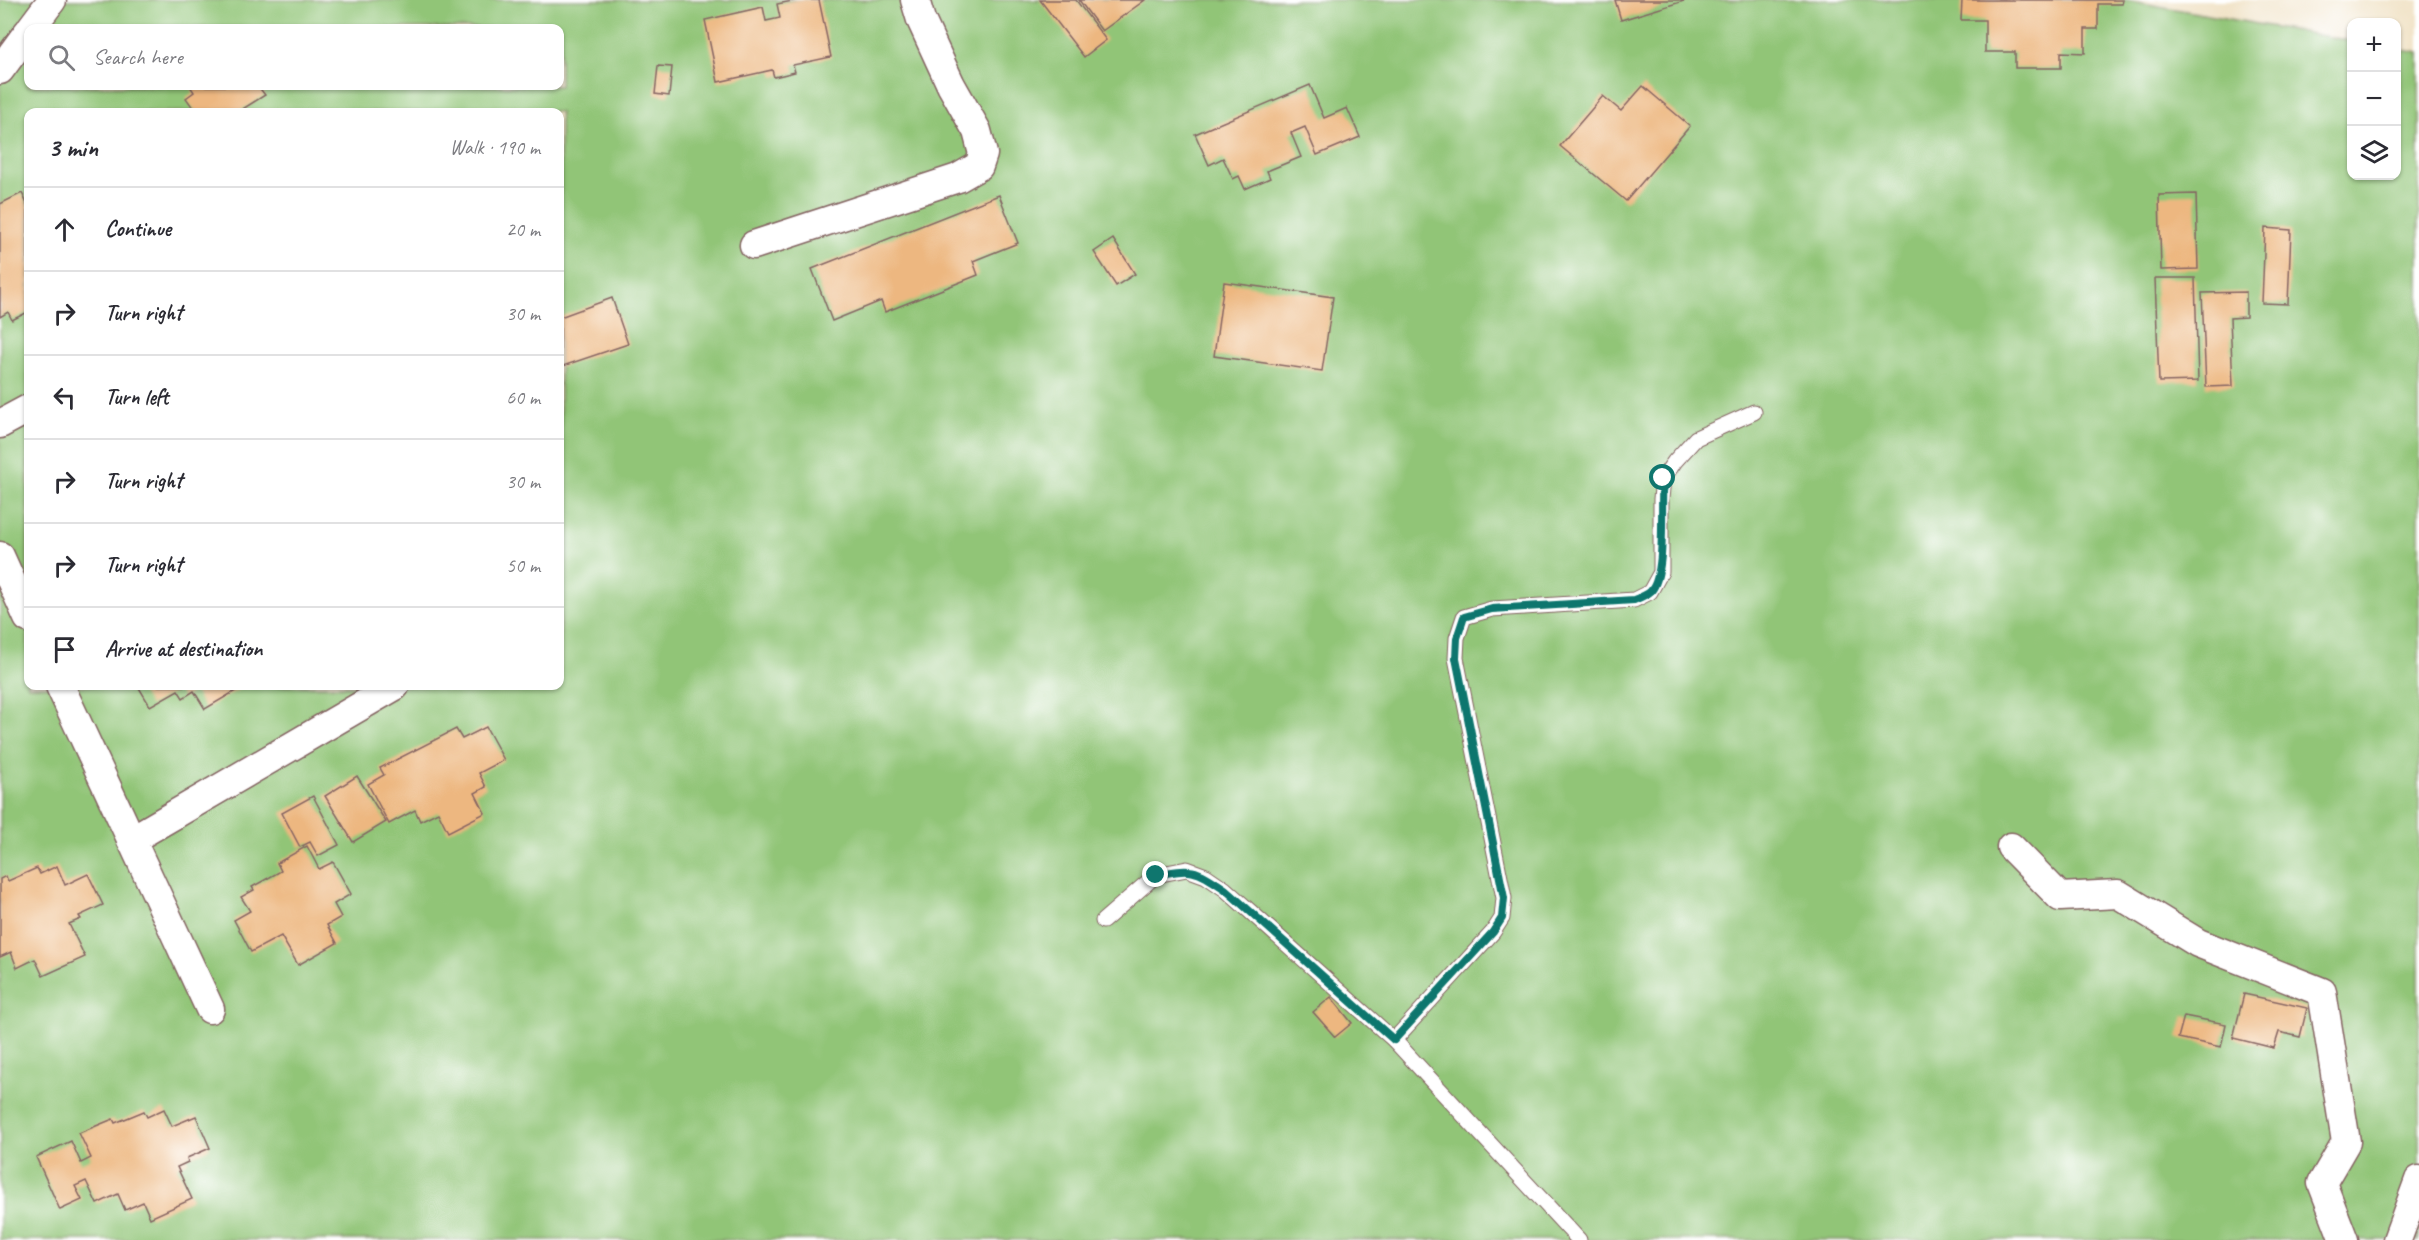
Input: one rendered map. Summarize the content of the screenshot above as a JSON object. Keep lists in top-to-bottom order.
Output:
{
  "page": {
    "map_buttons": ["+", "−"],
    "search": "Search here",
    "heading": ["3 min", "Walk · 190 m"],
    "list": [
      ["Continue", "20 m"],
      ["Turn right", "30 m"],
      ["Turn left", "60 m"],
      ["Turn right", "30 m"],
      ["Turn right", "50 m"],
      "Arrive at destination"
    ]
  }
}
